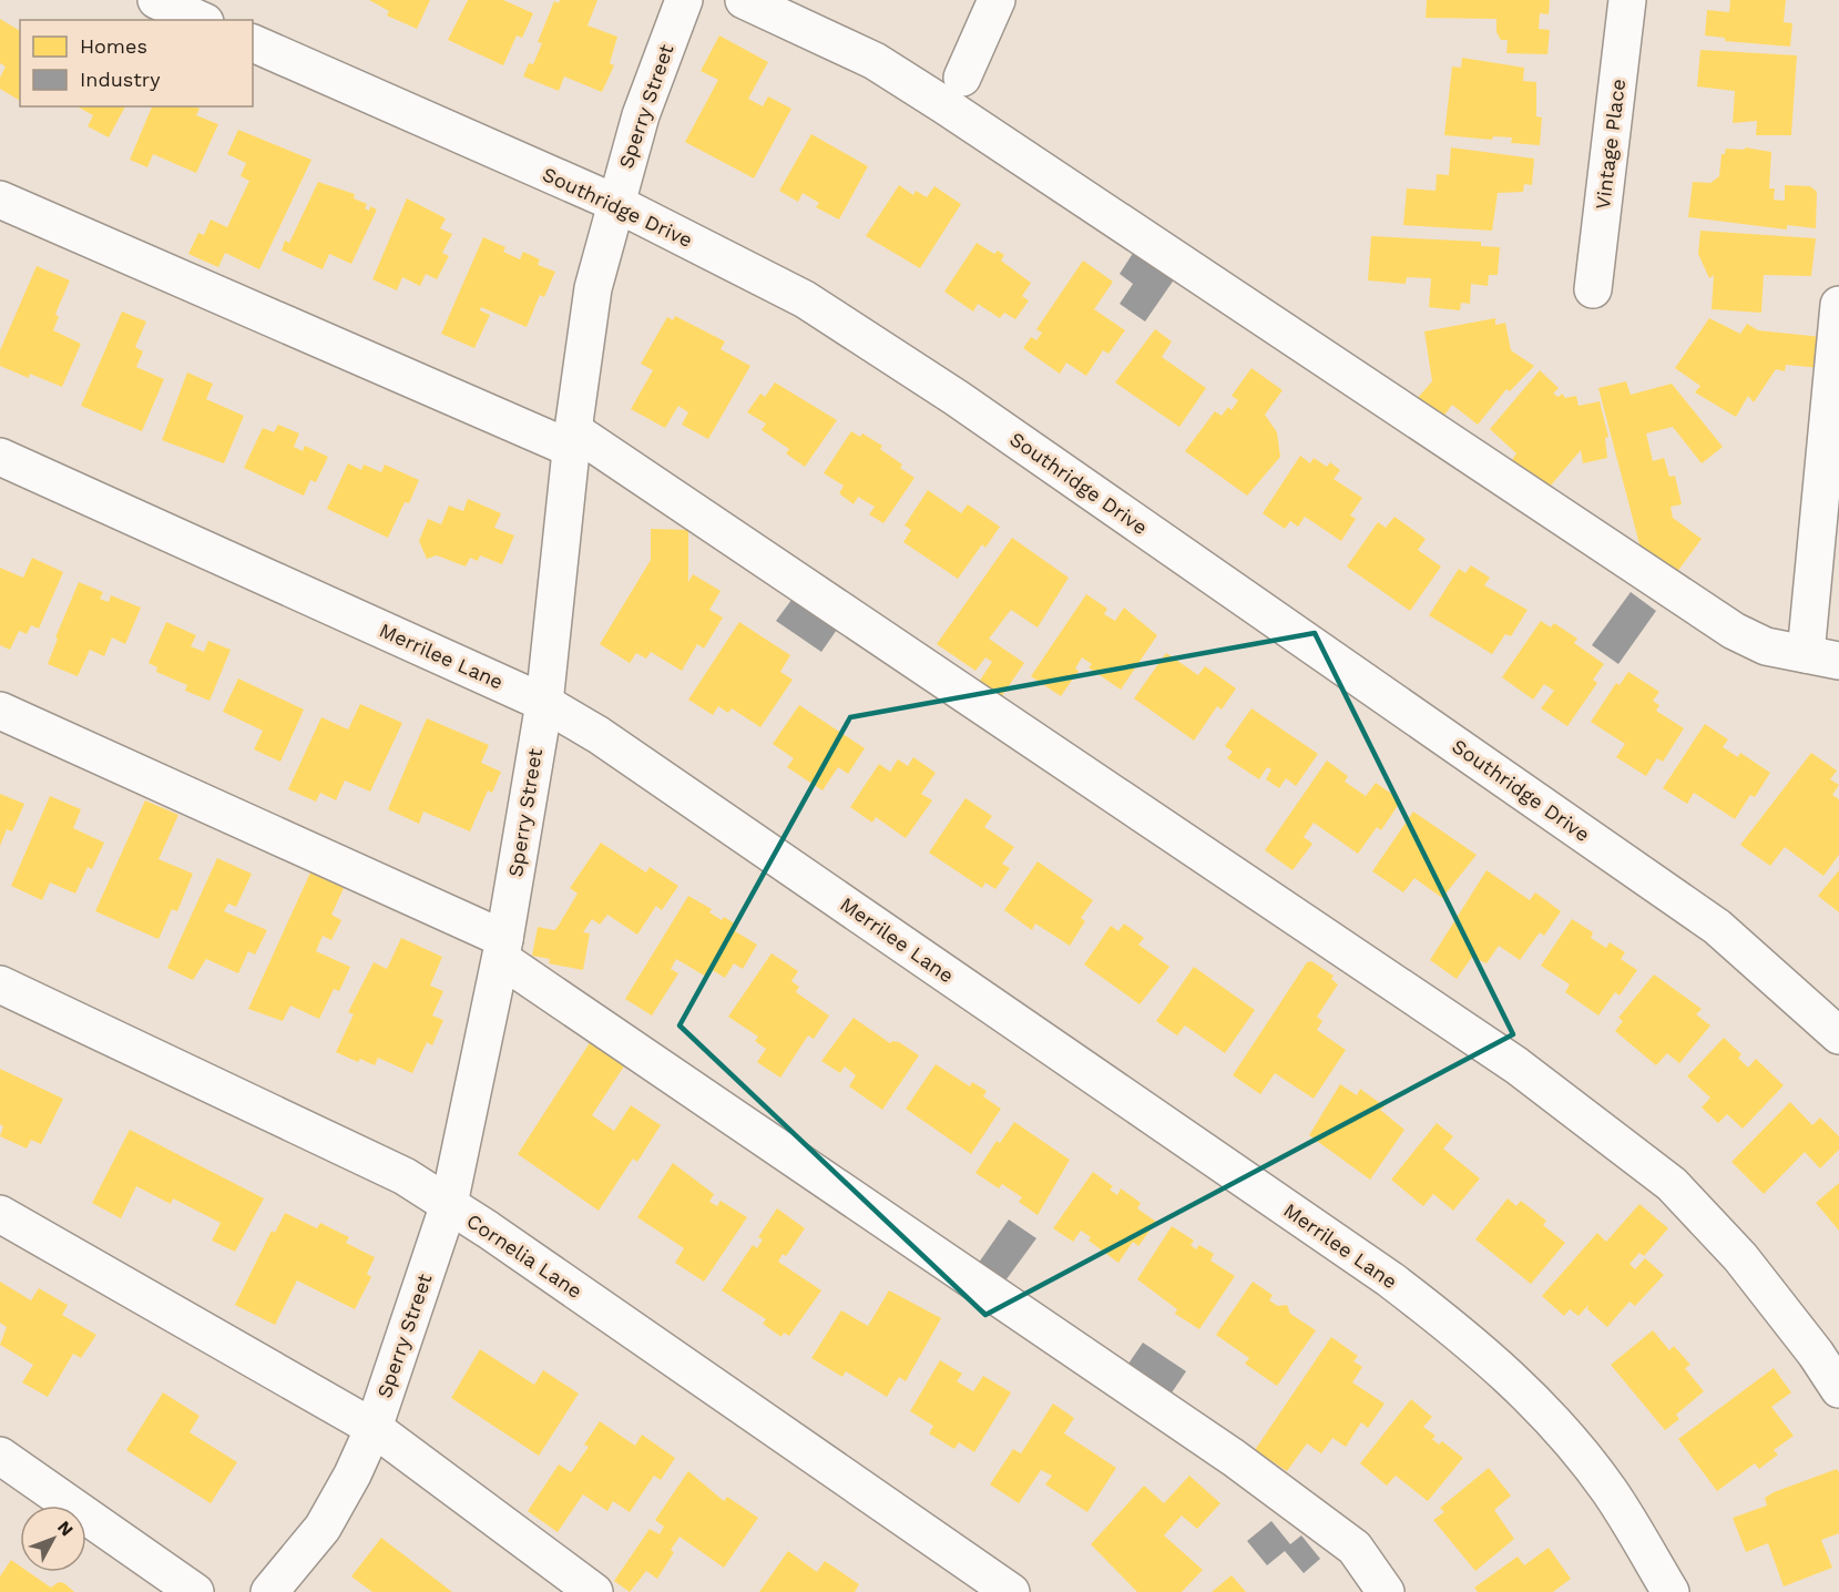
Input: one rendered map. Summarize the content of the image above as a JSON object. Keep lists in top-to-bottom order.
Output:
{
  "streets": {
    "street": [
      "Sperry Street",
      "Vintage Place",
      "Southridge Drive",
      "Merrilee Lane",
      "Cornelia Lane"
    ]
  },
  "crossings": [
    ["Sperry Street", "Southridge Drive"],
    ["Sperry Street", "Merrilee Lane"],
    ["Sperry Street", "Cornelia Lane"]
  ],
  "legend": ["Homes", "Industry"],
  "north": "top right"
}
